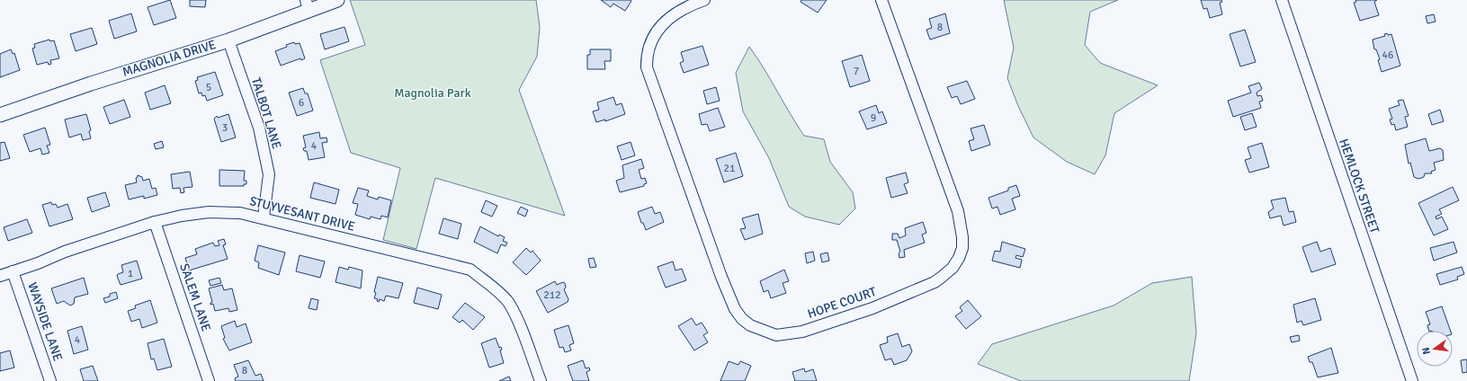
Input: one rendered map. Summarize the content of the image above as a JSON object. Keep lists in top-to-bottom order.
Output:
{
  "streets": {
    "street": [
      "MAGNOLIA DRIVE",
      "TALBOT LANE",
      "HEMLOCK STREET",
      "STUYVESANT DRIVE",
      "SALEM LANE",
      "HOPE COURT",
      "WAYSIDE LANE"
    ]
  },
  "crossings": [
    ["MAGNOLIA DRIVE", "TALBOT LANE"],
    ["TALBOT LANE", "STUYVESANT DRIVE"],
    ["STUYVESANT DRIVE", "SALEM LANE"],
    ["STUYVESANT DRIVE", "WAYSIDE LANE"]
  ],
  "parks": ["Magnolia Park"],
  "house_numbers": [
    "8",
    "46",
    "7",
    "5",
    "6",
    "9",
    "3",
    "4",
    "21",
    "1",
    "212",
    "4",
    "8"
  ],
  "north": "left"
}
